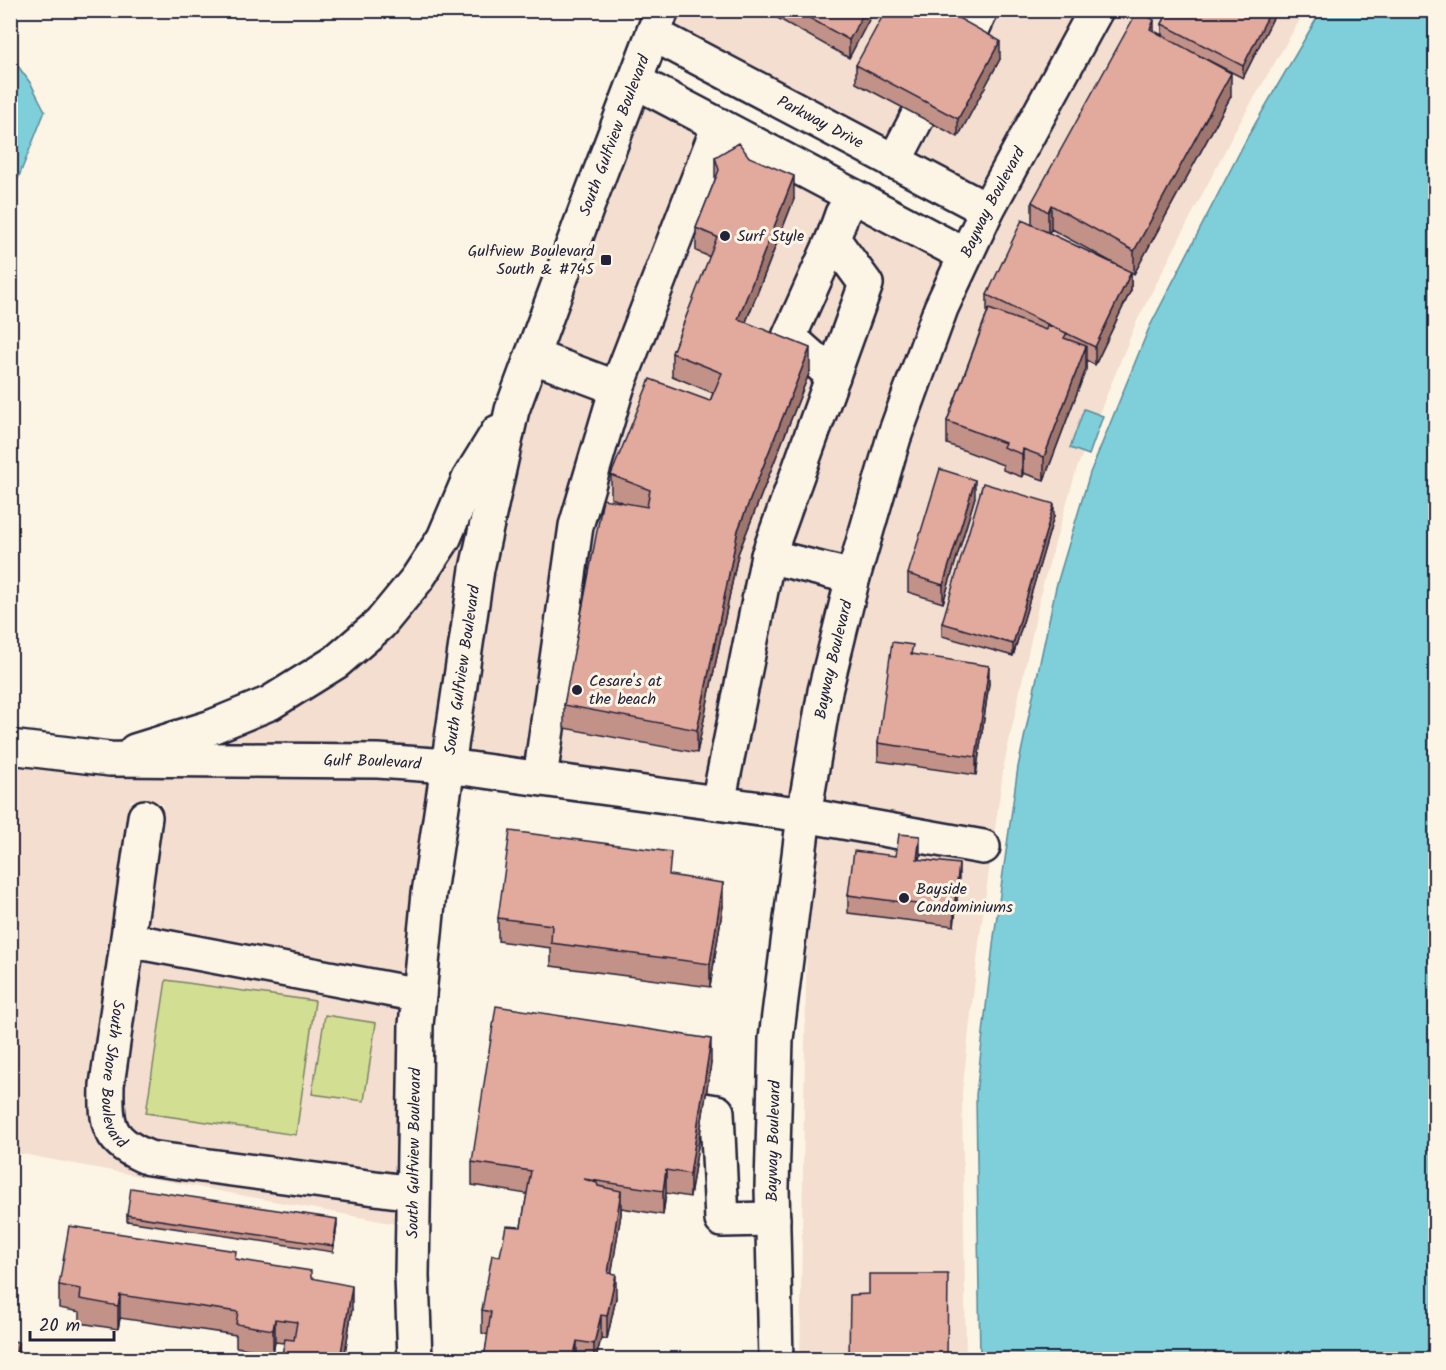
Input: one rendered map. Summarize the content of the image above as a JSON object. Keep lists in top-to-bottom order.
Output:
{
  "streets": {
    "street": [
      "Parkway Drive",
      "South Gulfview Boulevard",
      "Bayway Boulevard",
      "Gulf Boulevard",
      "South Shore Boulevard"
    ]
  },
  "crossings": [
    ["Parkway Drive", "South Gulfview Boulevard"],
    ["Parkway Drive", "Bayway Boulevard"],
    ["South Gulfview Boulevard", "Gulf Boulevard"],
    ["South Gulfview Boulevard", "South Shore Boulevard"],
    ["Bayway Boulevard", "Gulf Boulevard"]
  ],
  "places": {
    "other": ["Surf Style", "Cesare's at the beach", "Bayside Condominiums"],
    "transit": ["Gulfview Boulevard South & #745"]
  },
  "scale_bar": "20 m"
}
